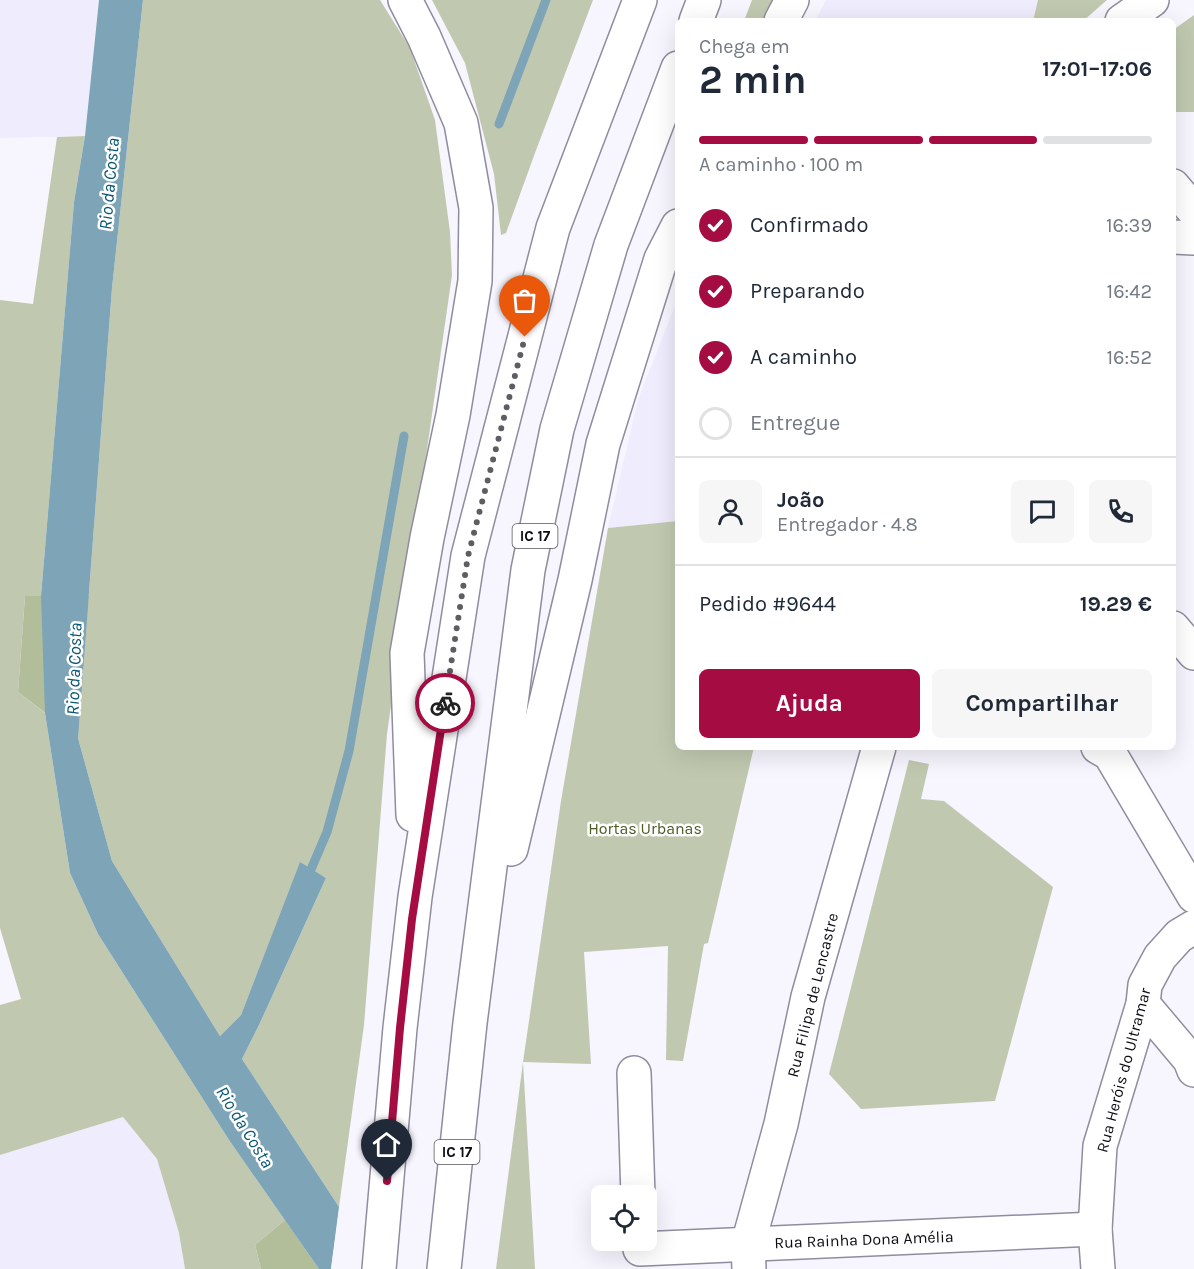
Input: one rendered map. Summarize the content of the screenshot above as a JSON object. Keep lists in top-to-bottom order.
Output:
{
  "streets": {
    "main road": [
      "IC 17",
      "Rua Filipa de Lencastre",
      "Rua Heróis do Ultramar",
      "Rua Rainha Dona Amélia"
    ]
  },
  "crossings": [
    ["Rua Filipa de Lencastre", "Rua Rainha Dona Amélia"],
    ["Rua Heróis do Ultramar", "Rua Rainha Dona Amélia"]
  ],
  "water": ["Rio da Costa"],
  "parks": ["Hortas Urbanas"],
  "page": {
    "heading": ["2 min", "Chega em", "17:01–17:06"],
    "panel": [
      "João",
      "Entregador · 4.8",
      "Pedido #9644",
      "19.29 €"
    ],
    "bar": "A caminho · 100 m",
    "list": [
      ["Confirmado", "16:39"],
      ["Preparando", "16:42"],
      ["A caminho", "16:52"],
      "Entregue"
    ],
    "buttons": ["Ajuda", "Compartilhar"]
  }
}
